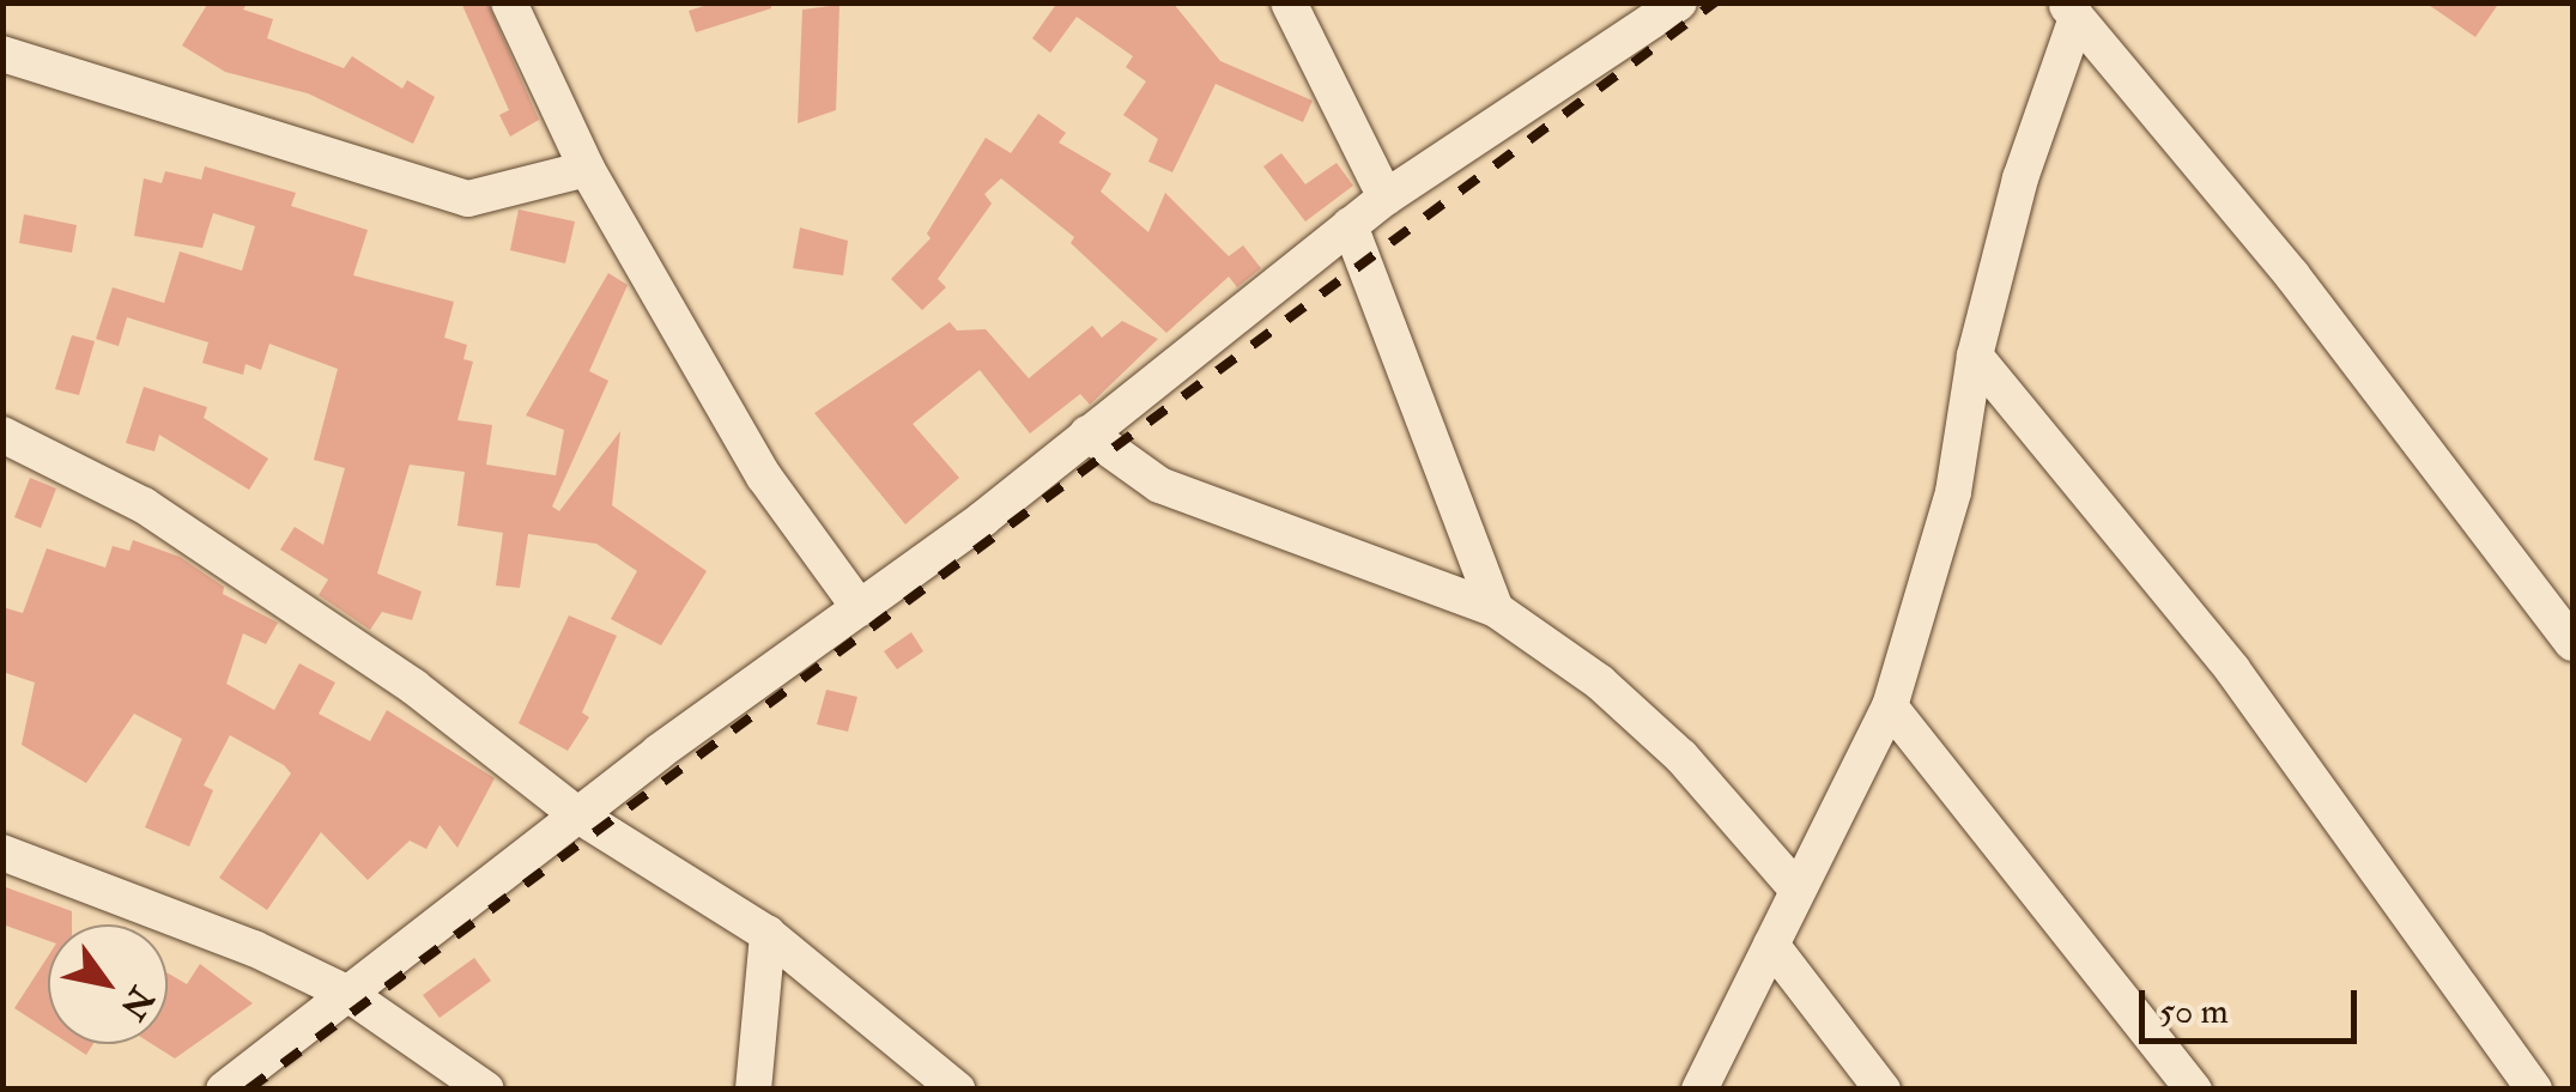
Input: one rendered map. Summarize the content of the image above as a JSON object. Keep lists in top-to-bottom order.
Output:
{
  "scale_bar": "50 m",
  "north": "bottom right"
}
